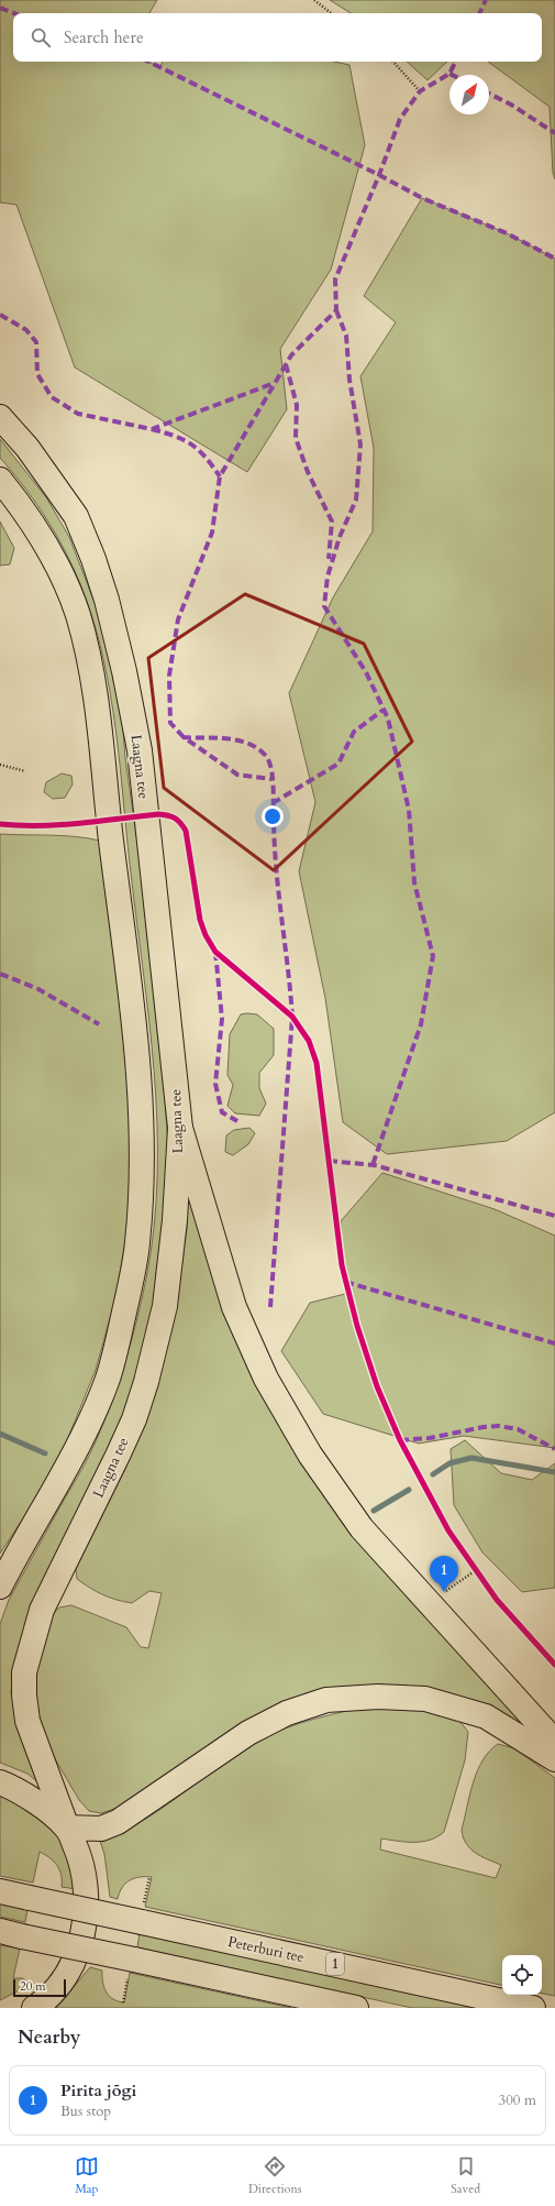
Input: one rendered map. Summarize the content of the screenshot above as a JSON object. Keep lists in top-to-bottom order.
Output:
{
  "streets": {
    "main road": ["Laagna tee", "Peterburi tee", "1"]
  },
  "scale_bar": "20 m",
  "north": "top right",
  "page": {
    "search": "Search here",
    "pins": "1",
    "scale": "20 m",
    "heading": "Nearby",
    "list": [
      {
        "mark": "1",
        "name": "Pirita jõgi",
        "note": "Bus stop",
        "value": "300 m"
      }
    ],
    "nav": ["Map", "Directions", "Saved"]
  }
}
